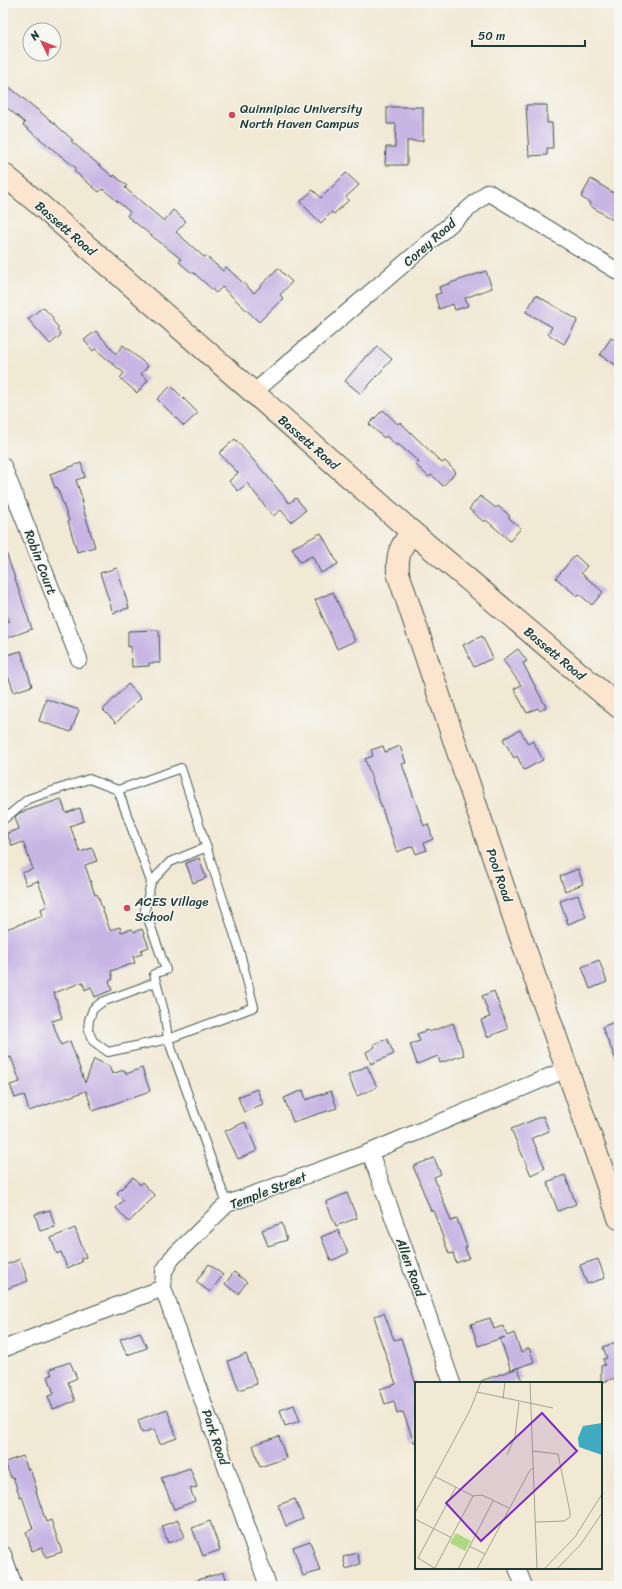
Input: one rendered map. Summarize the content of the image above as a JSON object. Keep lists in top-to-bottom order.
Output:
{
  "streets": {
    "street": [
      "Bassett Road",
      "Corey Road",
      "Robin Court",
      "Pool Road",
      "Temple Street",
      "Allen Road",
      "Park Road"
    ]
  },
  "crossings": [
    ["Bassett Road", "Corey Road"],
    ["Bassett Road", "Pool Road"],
    ["Pool Road", "Temple Street"],
    ["Temple Street", "Allen Road"],
    ["Temple Street", "Park Road"]
  ],
  "places": ["Quinnipiac University North Haven Campus", "ACES Village School"],
  "scale_bar": "50 m",
  "north": "top left"
}
